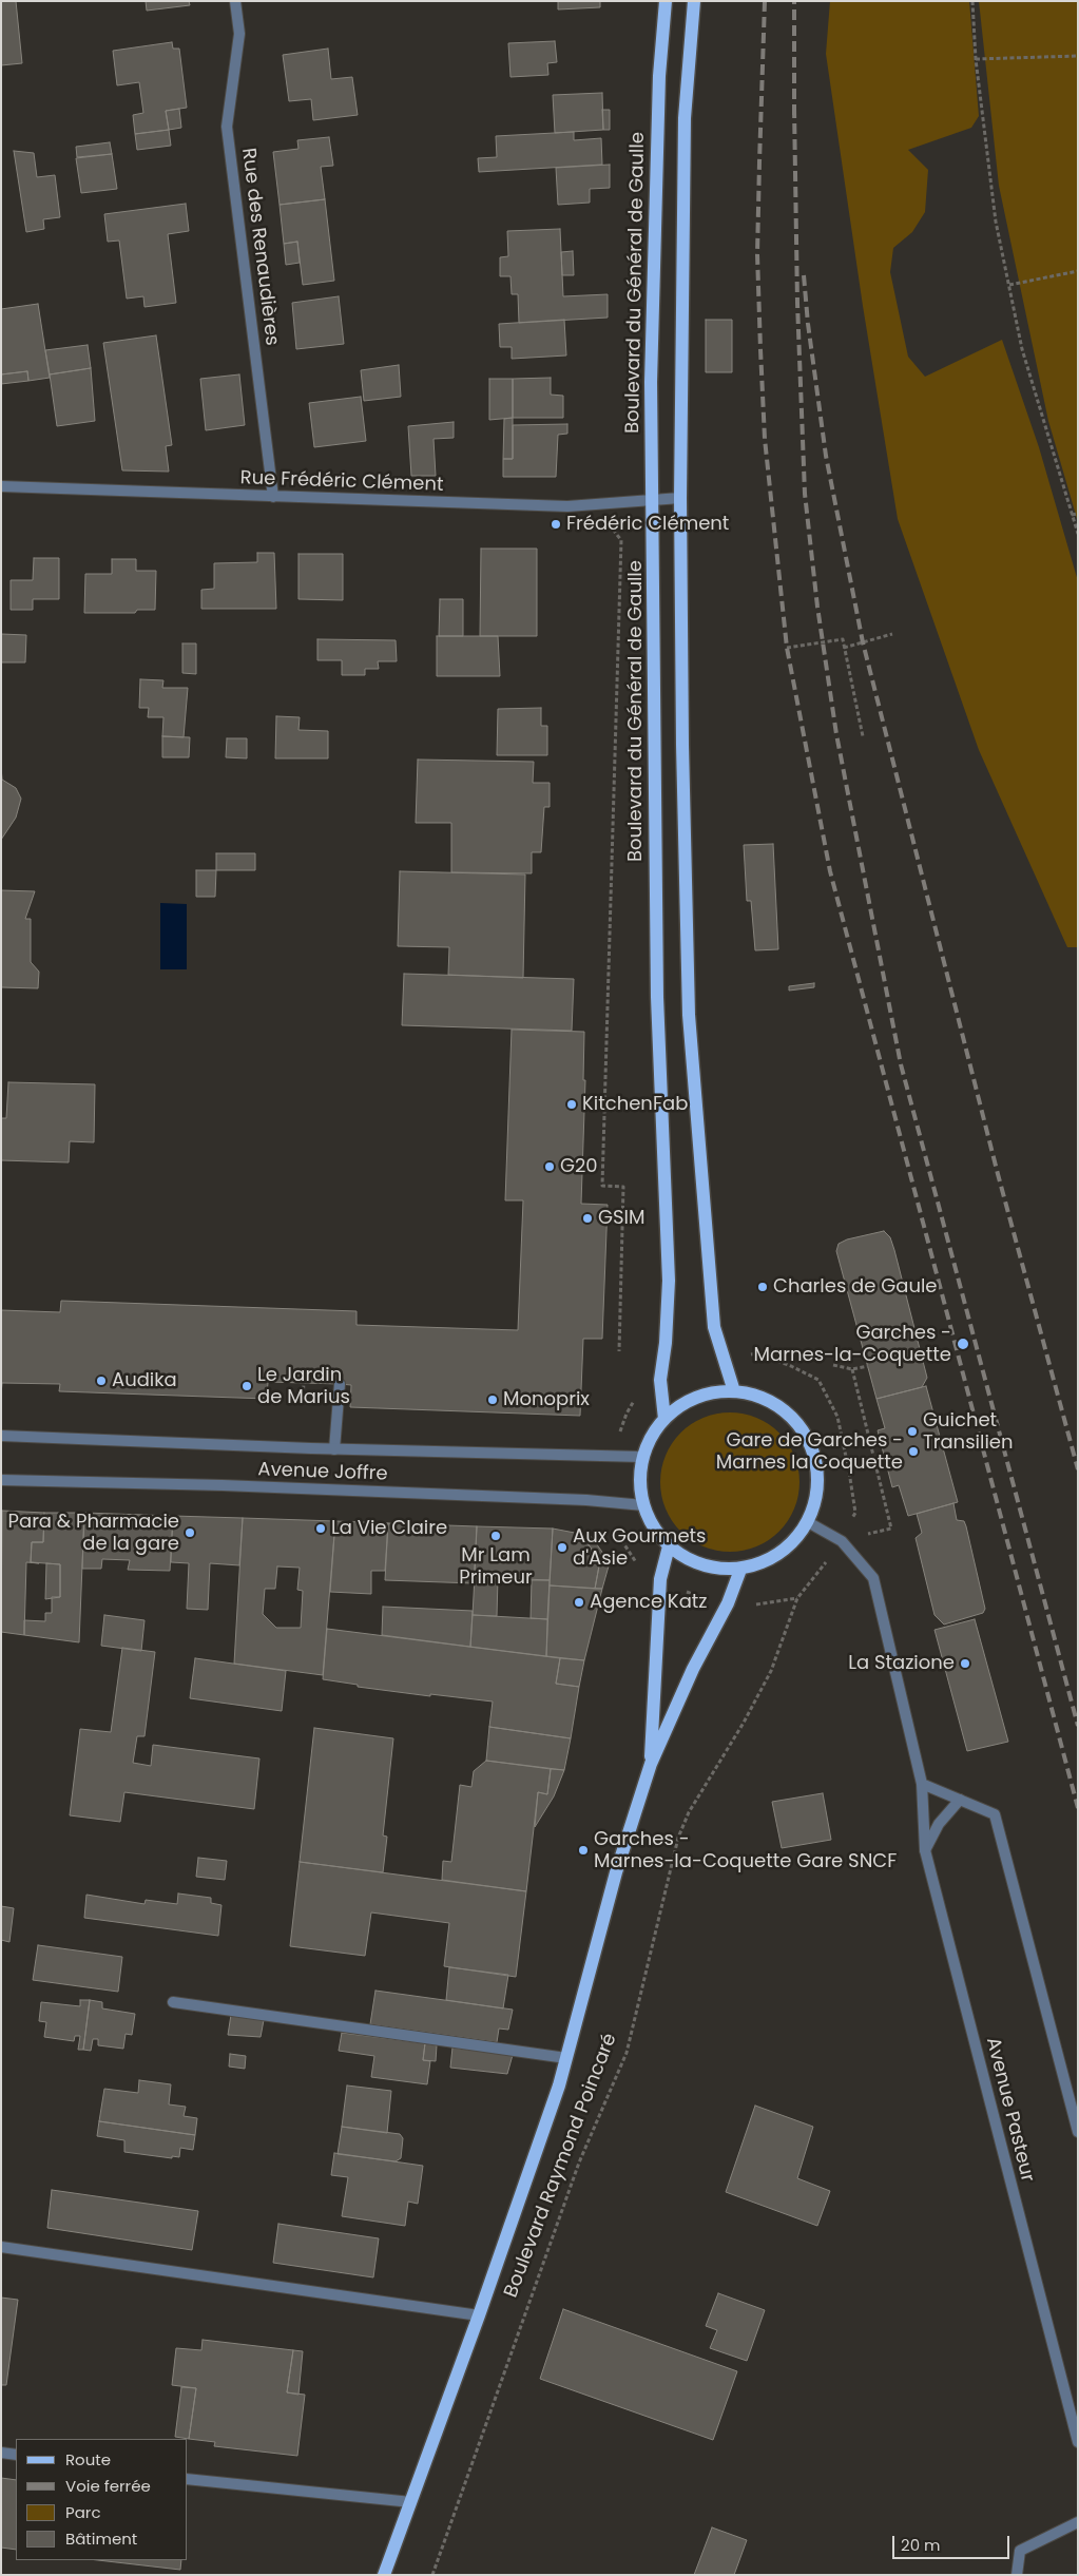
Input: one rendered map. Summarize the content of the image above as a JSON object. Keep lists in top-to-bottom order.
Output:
{
  "streets": {
    "main road": ["Boulevard du Général de Gaulle", "Boulevard Raymond Poincaré"],
    "street": [
      "Rue des Renaudières",
      "Rue Frédéric Clément",
      "Avenue Joffre",
      "Avenue Pasteur"
    ]
  },
  "crossings": [
    ["Rue des Renaudières", "Rue Frédéric Clément"],
    ["Boulevard du Général de Gaulle", "Rue Frédéric Clément"],
    ["Boulevard du Général de Gaulle", "Avenue Joffre"],
    ["Boulevard du Général de Gaulle", "Avenue Pasteur"],
    ["Avenue Joffre", "Avenue Pasteur"]
  ],
  "places": [
    "Frédéric Clément",
    "KitchenFab",
    "G20",
    "GSIM",
    "Charles de Gaule",
    "Garches - Marnes-la-Coquette",
    "Audika",
    "Le Jardin de Marius",
    "Monoprix",
    "Guichet Transilien",
    "Gare de Garches - Marnes la Coquette",
    "La Vie Claire",
    "Para & Pharmacie de la gare",
    "Mr Lam Primeur",
    "Aux Gourmets d'Asie",
    "Agence Katz",
    "La Stazione",
    "Garches - Marnes-la-Coquette Gare SNCF"
  ],
  "legend": [
    "Route",
    "Voie ferrée",
    "Parc",
    "Bâtiment"
  ],
  "scale_bar": "20 m"
}
